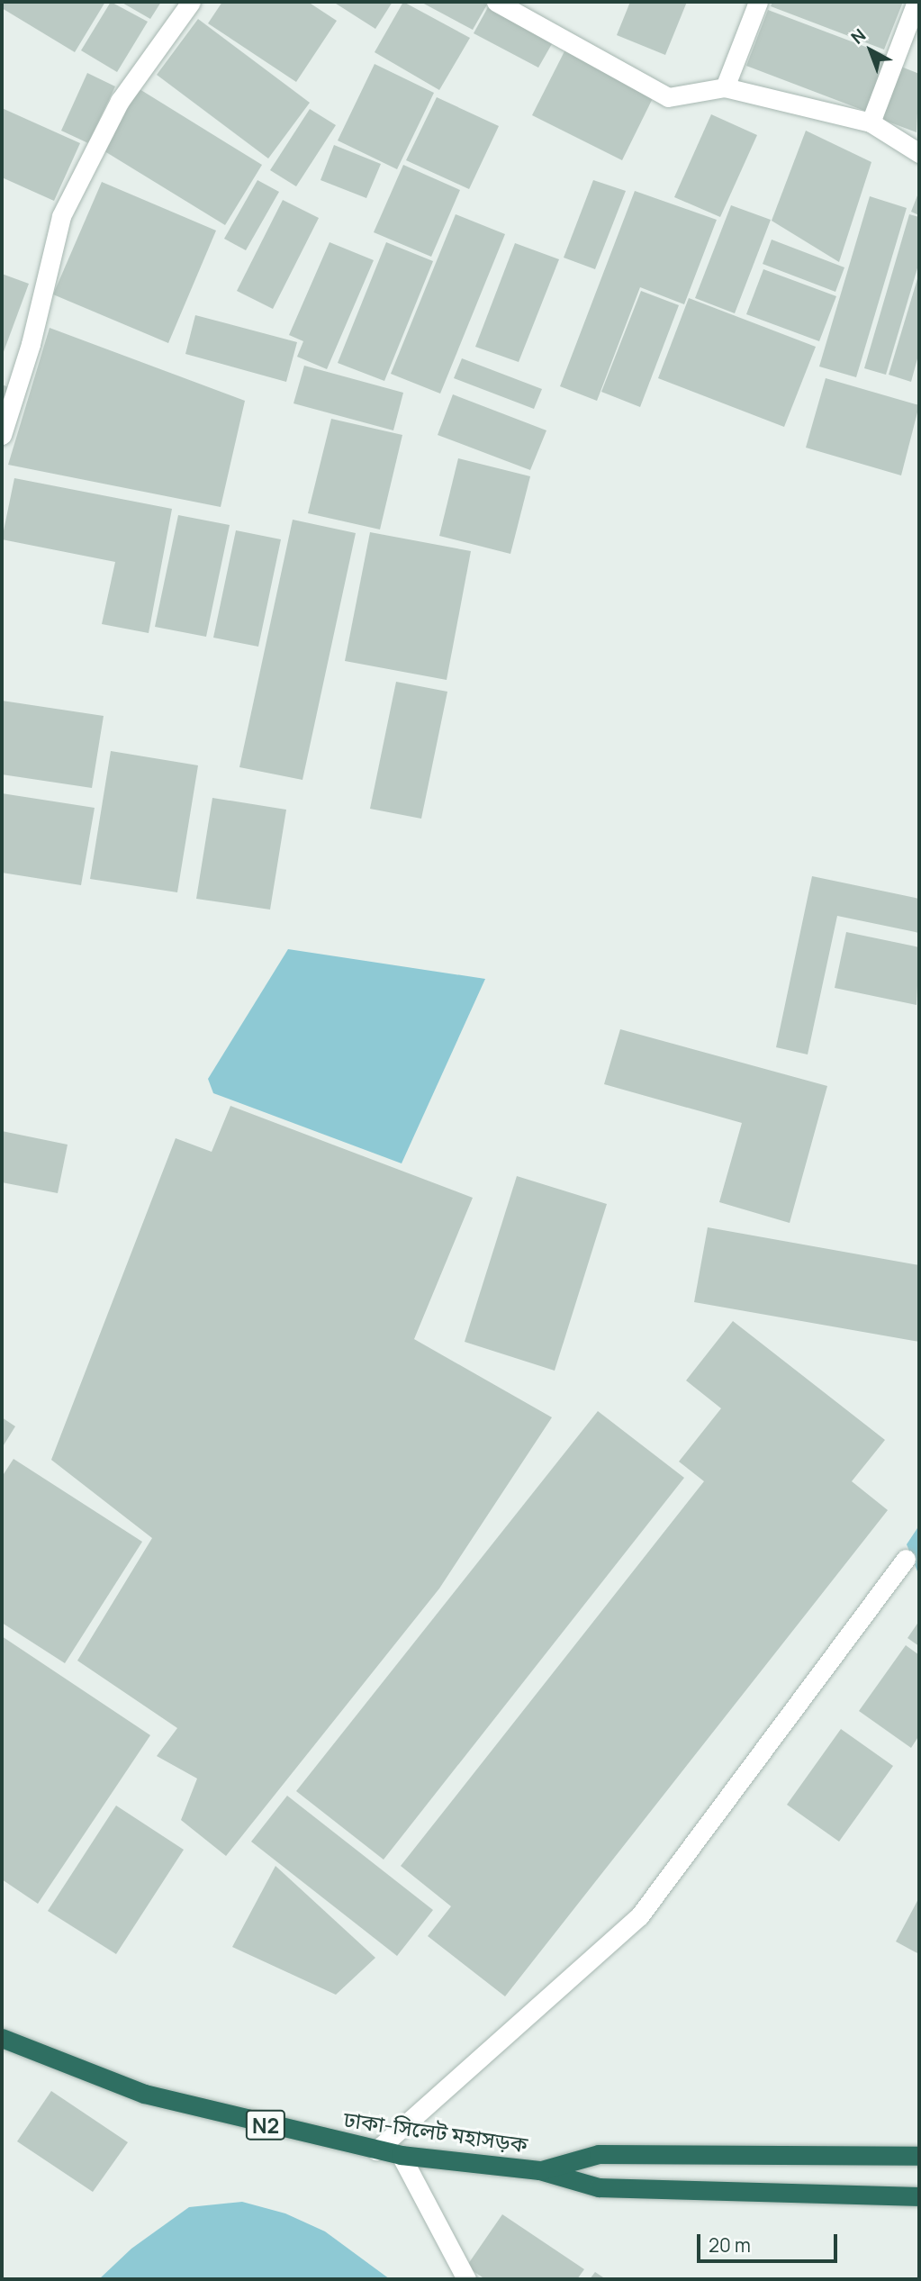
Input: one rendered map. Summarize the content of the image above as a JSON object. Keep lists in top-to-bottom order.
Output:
{
  "streets": {
    "highway": ["N2", "ঢাকা-সিলেট মহাসড়ক"]
  },
  "scale_bar": "20 m",
  "north": "top left"
}
